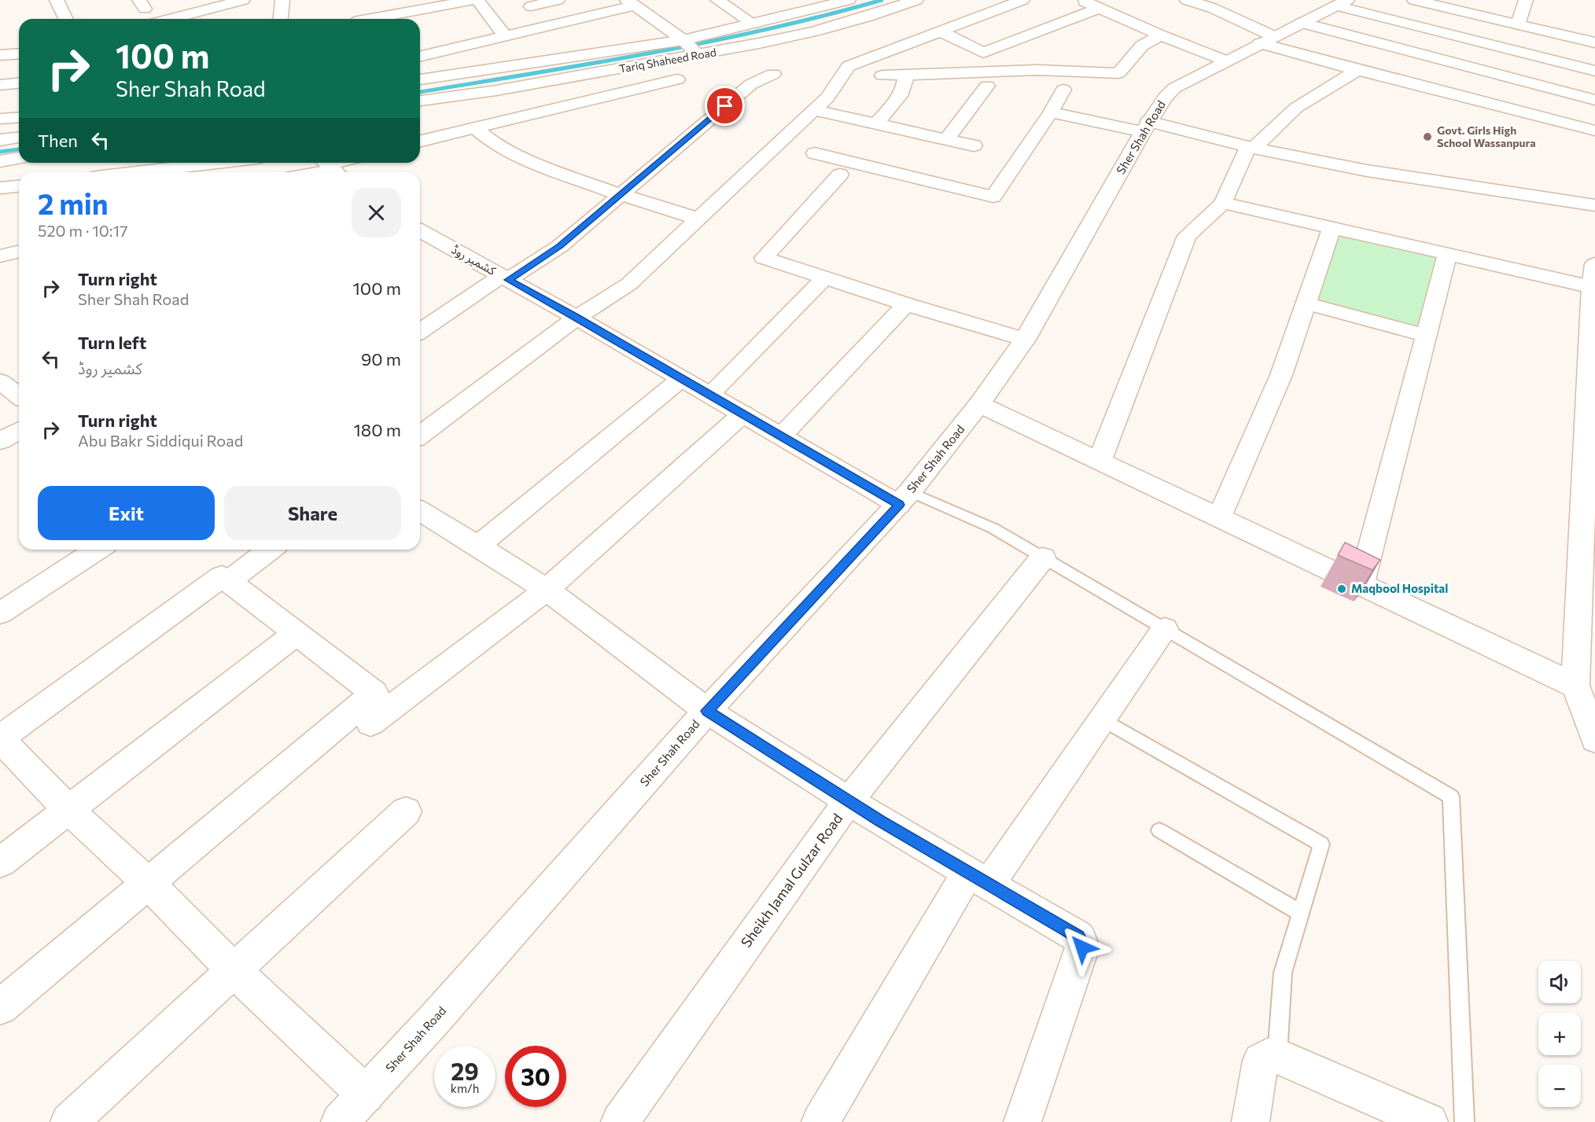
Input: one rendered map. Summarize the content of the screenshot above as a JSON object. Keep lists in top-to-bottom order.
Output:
{
  "streets": {
    "street": [
      "Tariq Shaheed Road",
      "Sher Shah Road",
      "کشمیر روڈ",
      "Sheikh Jamal Gulzar Road"
    ]
  },
  "crossings": [
    ["Sher Shah Road", "کشمیر روڈ"]
  ],
  "places": ["Govt. Girls High School Wassanpura", "Maqbool Hospital"],
  "page": {
    "turn": ["100 m", "Sher Shah Road"],
    "then": "Then",
    "heading": ["2 min", "520 m · 10:17"],
    "list": [
      {
        "name": "Turn right",
        "note": "Sher Shah Road",
        "value": "100 m"
      },
      {
        "name": "Turn left",
        "note": "کشمیر روڈ",
        "value": "90 m"
      },
      {
        "name": "Turn right",
        "note": "Abu Bakr Siddiqui Road",
        "value": "180 m"
      }
    ],
    "buttons": ["Exit", "Share"],
    "map_buttons": ["+", "−"],
    "speed": "29 km/h",
    "limit": "30"
  }
}
